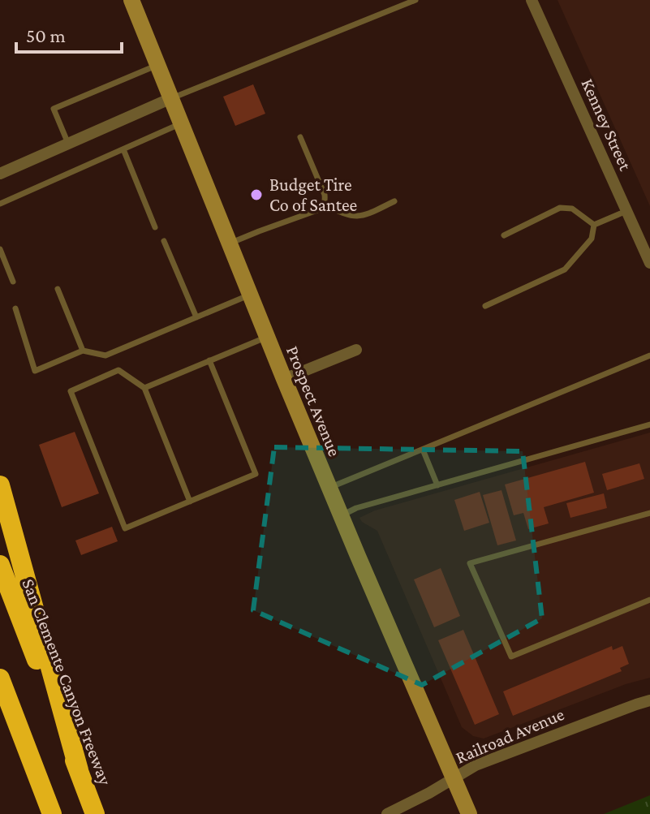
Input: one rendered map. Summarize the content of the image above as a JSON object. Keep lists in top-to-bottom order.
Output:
{
  "streets": {
    "highway": ["San Clemente Canyon Freeway"],
    "main road": ["Prospect Avenue"],
    "street": ["Kenney Street", "Railroad Avenue"]
  },
  "crossings": [
    ["Prospect Avenue", "Railroad Avenue"]
  ],
  "places": ["Budget Tire Co of Santee"],
  "scale_bar": "50 m"
}
